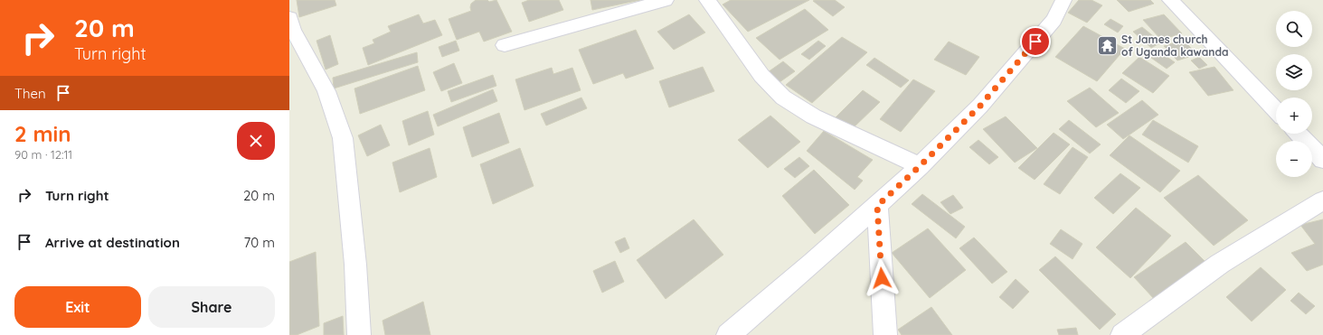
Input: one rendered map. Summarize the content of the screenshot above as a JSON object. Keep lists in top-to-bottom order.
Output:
{
  "places": {
    "temple": ["St James church of Uganda kawanda"]
  },
  "page": {
    "turn": ["20 m", "Turn right"],
    "map_buttons": ["+", "−"],
    "then": "Then",
    "heading": ["2 min", "90 m · 12:11"],
    "list": [
      {
        "name": "Turn right",
        "value": "20 m"
      },
      {
        "name": "Arrive at destination",
        "value": "70 m"
      }
    ],
    "buttons": ["Exit", "Share"]
  }
}
